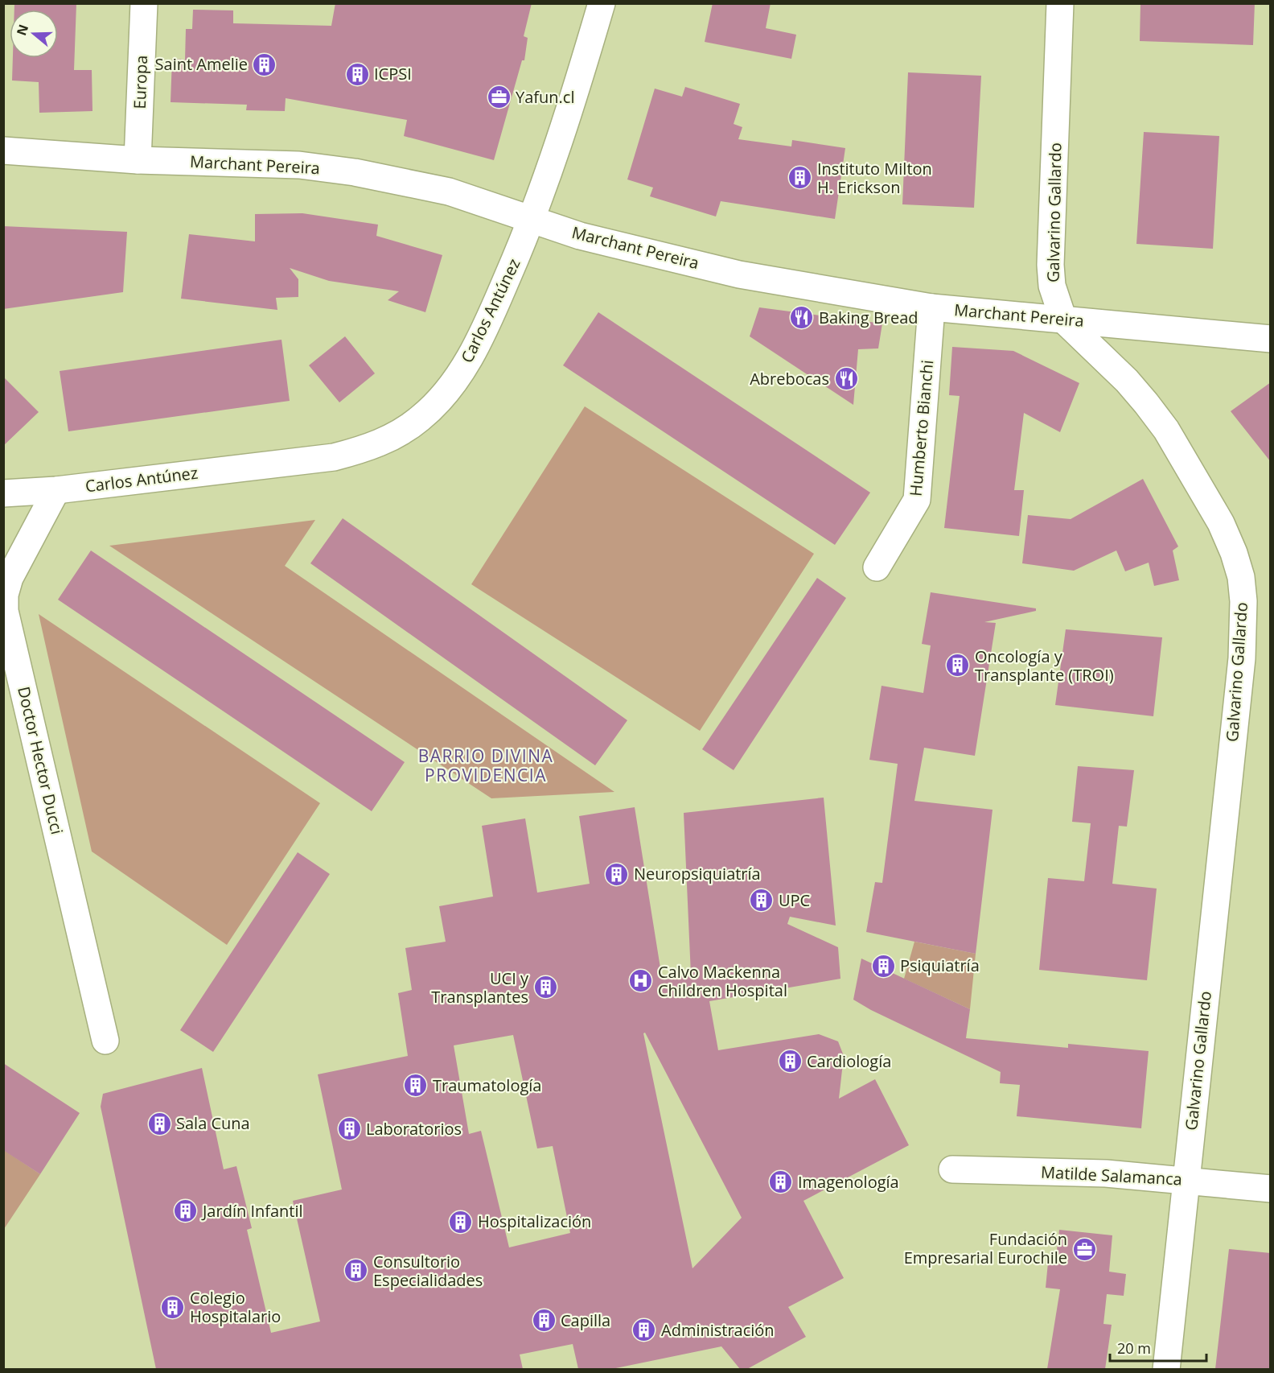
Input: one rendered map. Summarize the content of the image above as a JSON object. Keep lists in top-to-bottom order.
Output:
{
  "streets": {
    "street": [
      "Europa",
      "Marchant Pereira",
      "Galvarino Gallardo",
      "Carlos Antúnez",
      "Humberto Bianchi",
      "Doctor Hector Ducci",
      "Matilde Salamanca"
    ]
  },
  "crossings": [
    ["Europa", "Marchant Pereira"],
    ["Marchant Pereira", "Galvarino Gallardo"],
    ["Marchant Pereira", "Carlos Antúnez"],
    ["Marchant Pereira", "Humberto Bianchi"],
    ["Galvarino Gallardo", "Matilde Salamanca"],
    ["Carlos Antúnez", "Doctor Hector Ducci"]
  ],
  "districts": ["BARRIO DIVINA PROVIDENCIA"],
  "places": {
    "building": [
      "Saint Amelie",
      "ICPSI",
      "Instituto Milton H. Erickson",
      "Oncología y Transplante (TROI)",
      "Neuropsiquiatría",
      "UPC",
      "Psiquiatría",
      "UCI y Transplantes",
      "Cardiología",
      "Traumatología",
      "Sala Cuna",
      "Laboratorios",
      "Imagenología",
      "Jardín Infantil",
      "Hospitalización",
      "Consultorio Especialidades",
      "Colegio Hospitalario",
      "Capilla",
      "Administración"
    ],
    "office": ["Yafun.cl", "Fundación Empresarial Eurochile"],
    "restaurant": ["Baking Bread", "Abrebocas"],
    "hospital": ["Calvo Mackenna Children Hospital"]
  },
  "scale_bar": "20 m",
  "north": "left"
}
